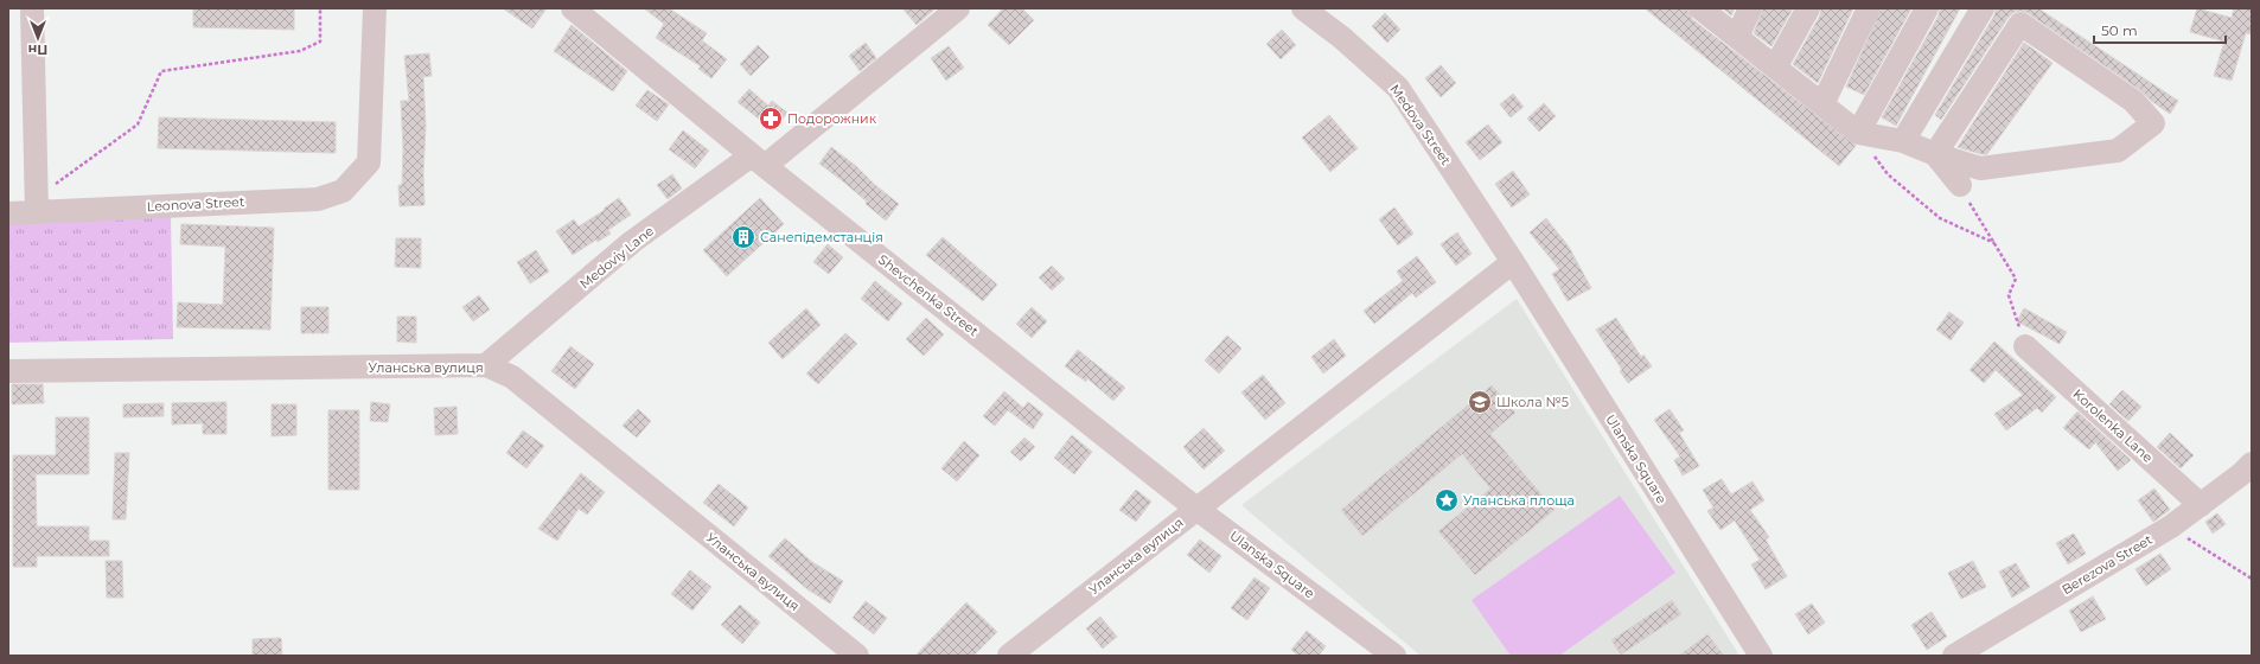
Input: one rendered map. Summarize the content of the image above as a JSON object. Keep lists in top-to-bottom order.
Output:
{
  "streets": {
    "street": [
      "Medova Street",
      "Leonova Street",
      "Medoviy Lane",
      "Shevchenka Street",
      "Уланська вулиця",
      "Korolenka Lane",
      "Ulanska Square",
      "Berezova Street"
    ]
  },
  "crossings": [
    ["Medova Street", "Ulanska Square"],
    ["Medoviy Lane", "Shevchenka Street"],
    ["Medoviy Lane", "Уланська вулиця"],
    ["Shevchenka Street", "Уланська вулиця"],
    ["Shevchenka Street", "Ulanska Square"],
    ["Уланська вулиця", "Ulanska Square"],
    ["Korolenka Lane", "Berezova Street"]
  ],
  "places": {
    "pharmacy": ["Подорожник"],
    "building": ["Санепідемстанція"],
    "school or university": ["Школа №5"],
    "place": ["Уланська площа"]
  },
  "scale_bar": "50 m",
  "north": "bottom"
}
